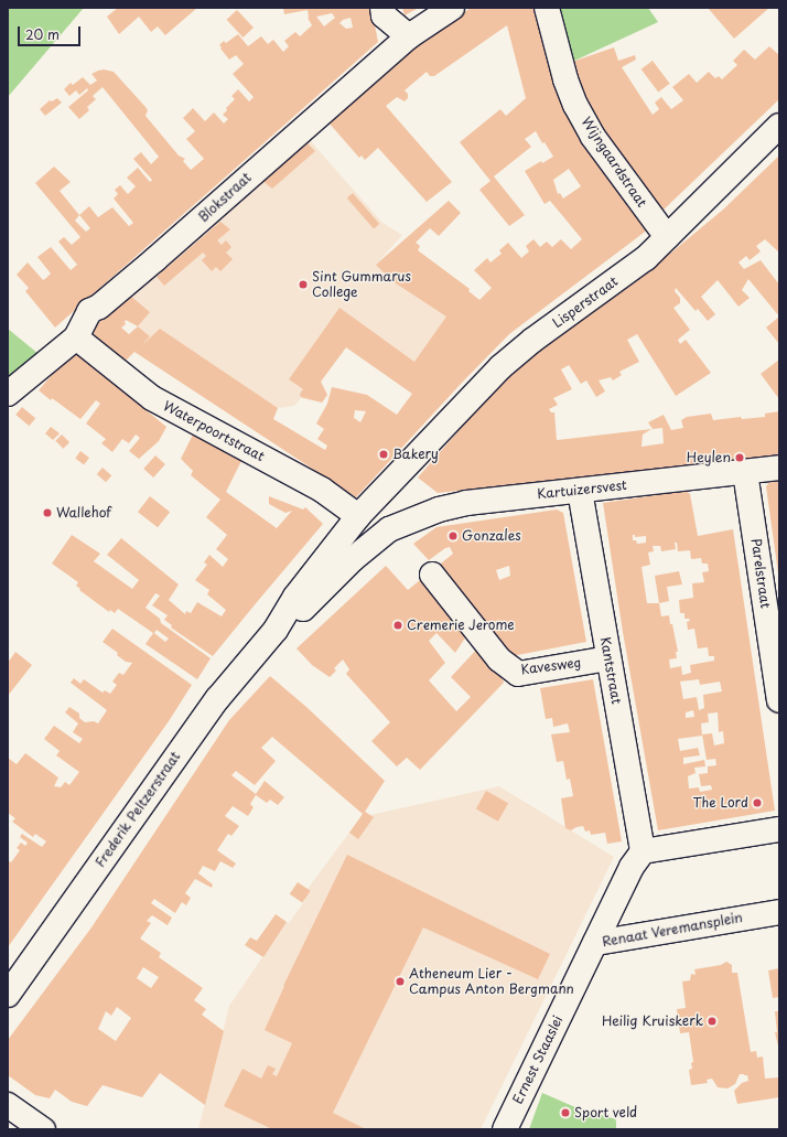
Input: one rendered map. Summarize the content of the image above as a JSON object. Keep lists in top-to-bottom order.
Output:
{
  "streets": {
    "street": [
      "Wijngaardstraat",
      "Blokstraat",
      "Lisperstraat",
      "Waterpoortstraat",
      "Kartuizersvest",
      "Parelstraat",
      "Kavesweg",
      "Kantstraat",
      "Frederik Peltzerstraat",
      "Renaat Veremansplein",
      "Ernest Staaslei"
    ]
  },
  "crossings": [
    ["Wijngaardstraat", "Lisperstraat"],
    ["Blokstraat", "Waterpoortstraat"],
    ["Lisperstraat", "Waterpoortstraat"],
    ["Lisperstraat", "Frederik Peltzerstraat"],
    ["Waterpoortstraat", "Frederik Peltzerstraat"],
    ["Kartuizersvest", "Parelstraat"],
    ["Kartuizersvest", "Kantstraat"],
    ["Kartuizersvest", "Frederik Peltzerstraat"],
    ["Kavesweg", "Kantstraat"],
    ["Kantstraat", "Renaat Veremansplein"],
    ["Renaat Veremansplein", "Ernest Staaslei"]
  ],
  "places": [
    "Sint Gummarus College",
    "Bakery",
    "Heylen",
    "Wallehof",
    "Gonzales",
    "Cremerie Jerome",
    "The Lord",
    "Atheneum Lier - Campus Anton Bergmann",
    "Heilig Kruiskerk",
    "Sport veld"
  ],
  "scale_bar": "20 m"
}
